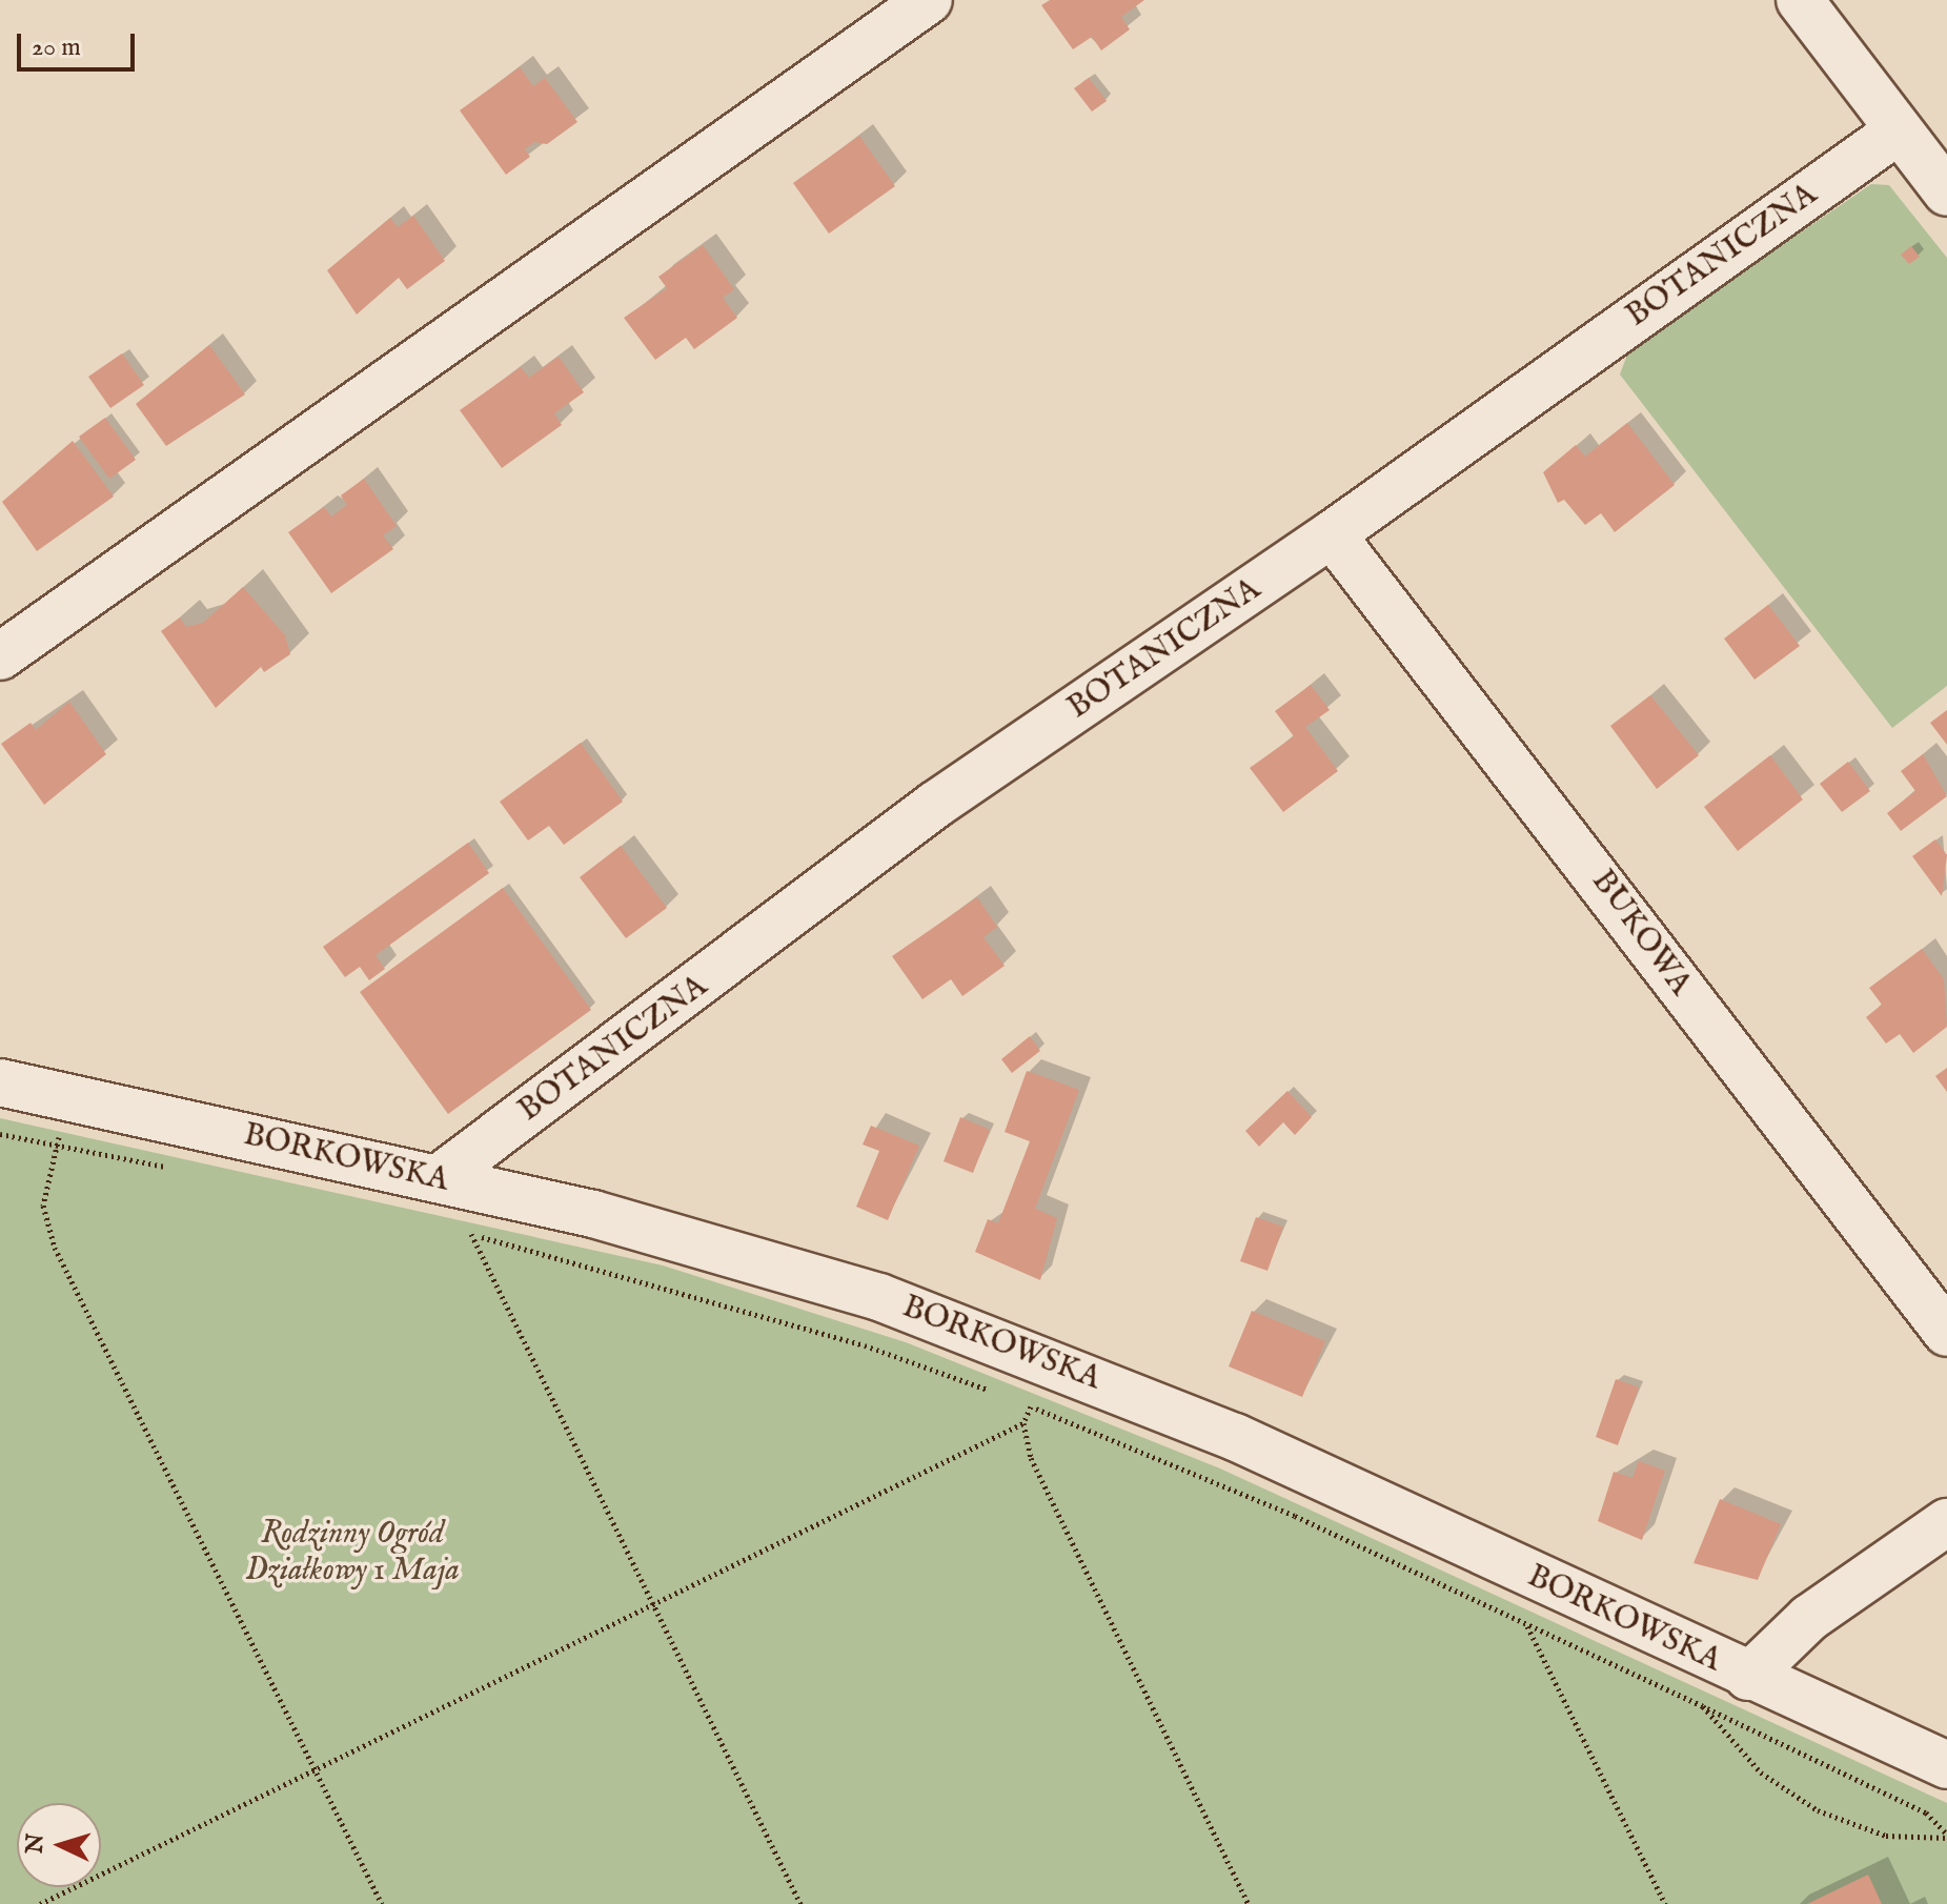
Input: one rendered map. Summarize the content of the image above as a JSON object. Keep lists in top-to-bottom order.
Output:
{
  "streets": {
    "street": ["BOTANICZNA", "BUKOWA", "BORKOWSKA"]
  },
  "crossings": [
    ["BOTANICZNA", "BUKOWA"],
    ["BOTANICZNA", "BORKOWSKA"]
  ],
  "parks": ["Rodzinny Ogród Działkowy 1 Maja"],
  "scale_bar": "20 m",
  "north": "left"
}
